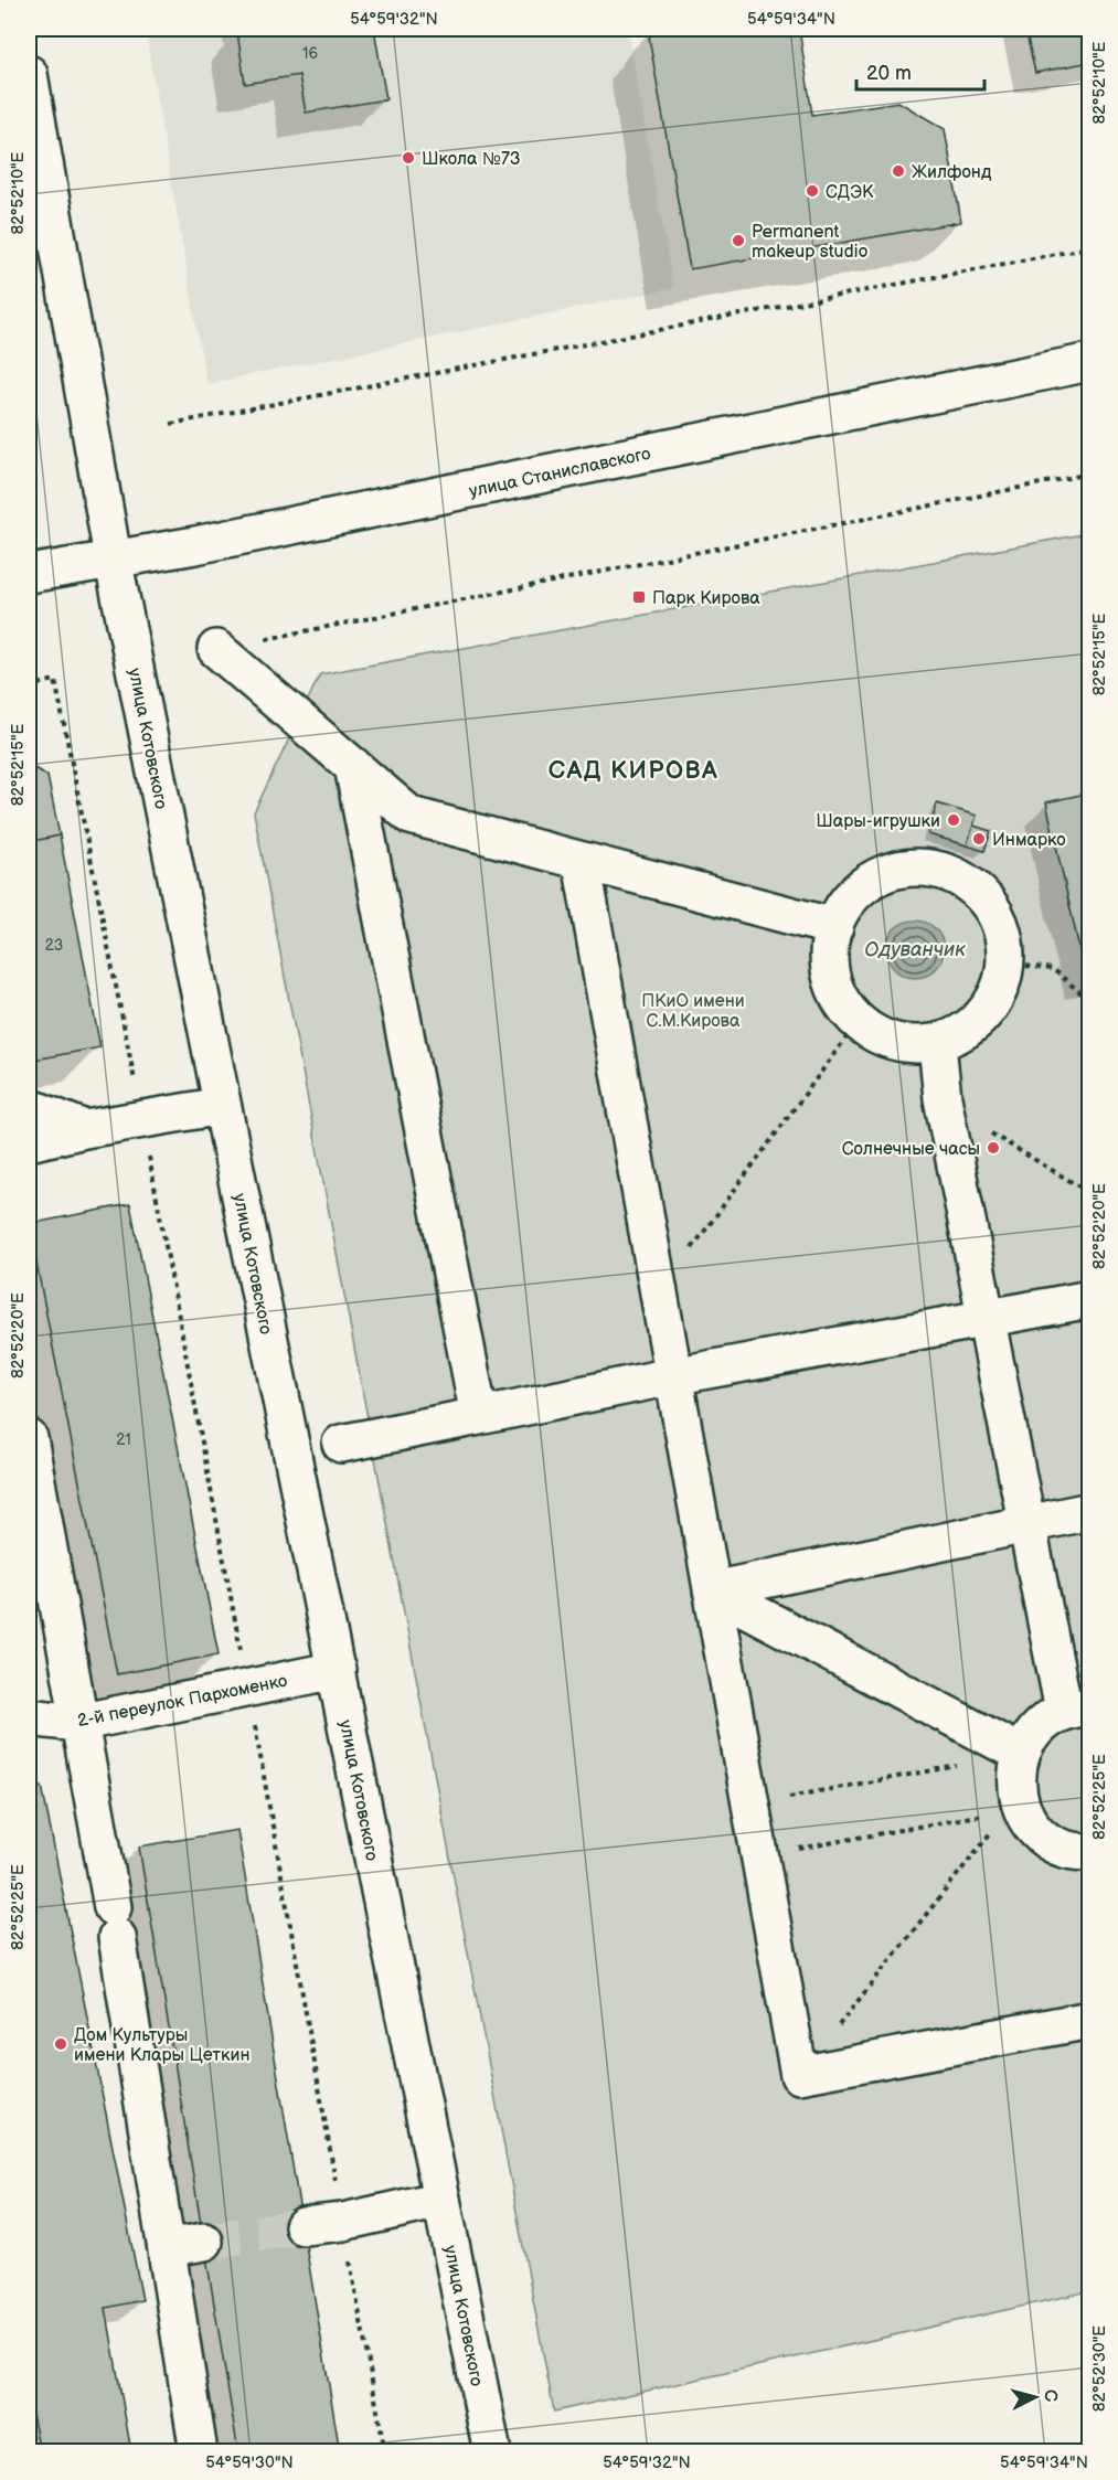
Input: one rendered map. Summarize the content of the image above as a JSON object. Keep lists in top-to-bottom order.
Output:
{
  "streets": {
    "street": ["улица Станиславского", "улица Котовского", "2-й переулок Пархоменко"]
  },
  "crossings": [
    ["улица Станиславского", "улица Котовского"],
    ["улица Котовского", "2-й переулок Пархоменко"]
  ],
  "districts": ["САД КИРОВА"],
  "water": ["Одуванчик"],
  "parks": ["ПКиО имени С.М.Кирова"],
  "places": {
    "other": [
      "Школа №73",
      "Жилфонд",
      "СДЭК",
      "Permanent makeup studio",
      "Шары-игрушки",
      "Инмарко",
      "Солнечные часы",
      "Дом Культуры имени Клары Цеткин"
    ],
    "transit": ["Парк Кирова"]
  },
  "house_numbers": ["16", "23", "21"],
  "scale_bar": "20 m",
  "north": "right",
  "coordinates": [
    "54°59'32\"N",
    "54°59'34\"N",
    "82°52'10\"E",
    "82°52'15\"E",
    "82°52'20\"E",
    "82°52'25\"E",
    "82°52'30\"E",
    "54°59'30\"N"
  ]
}
